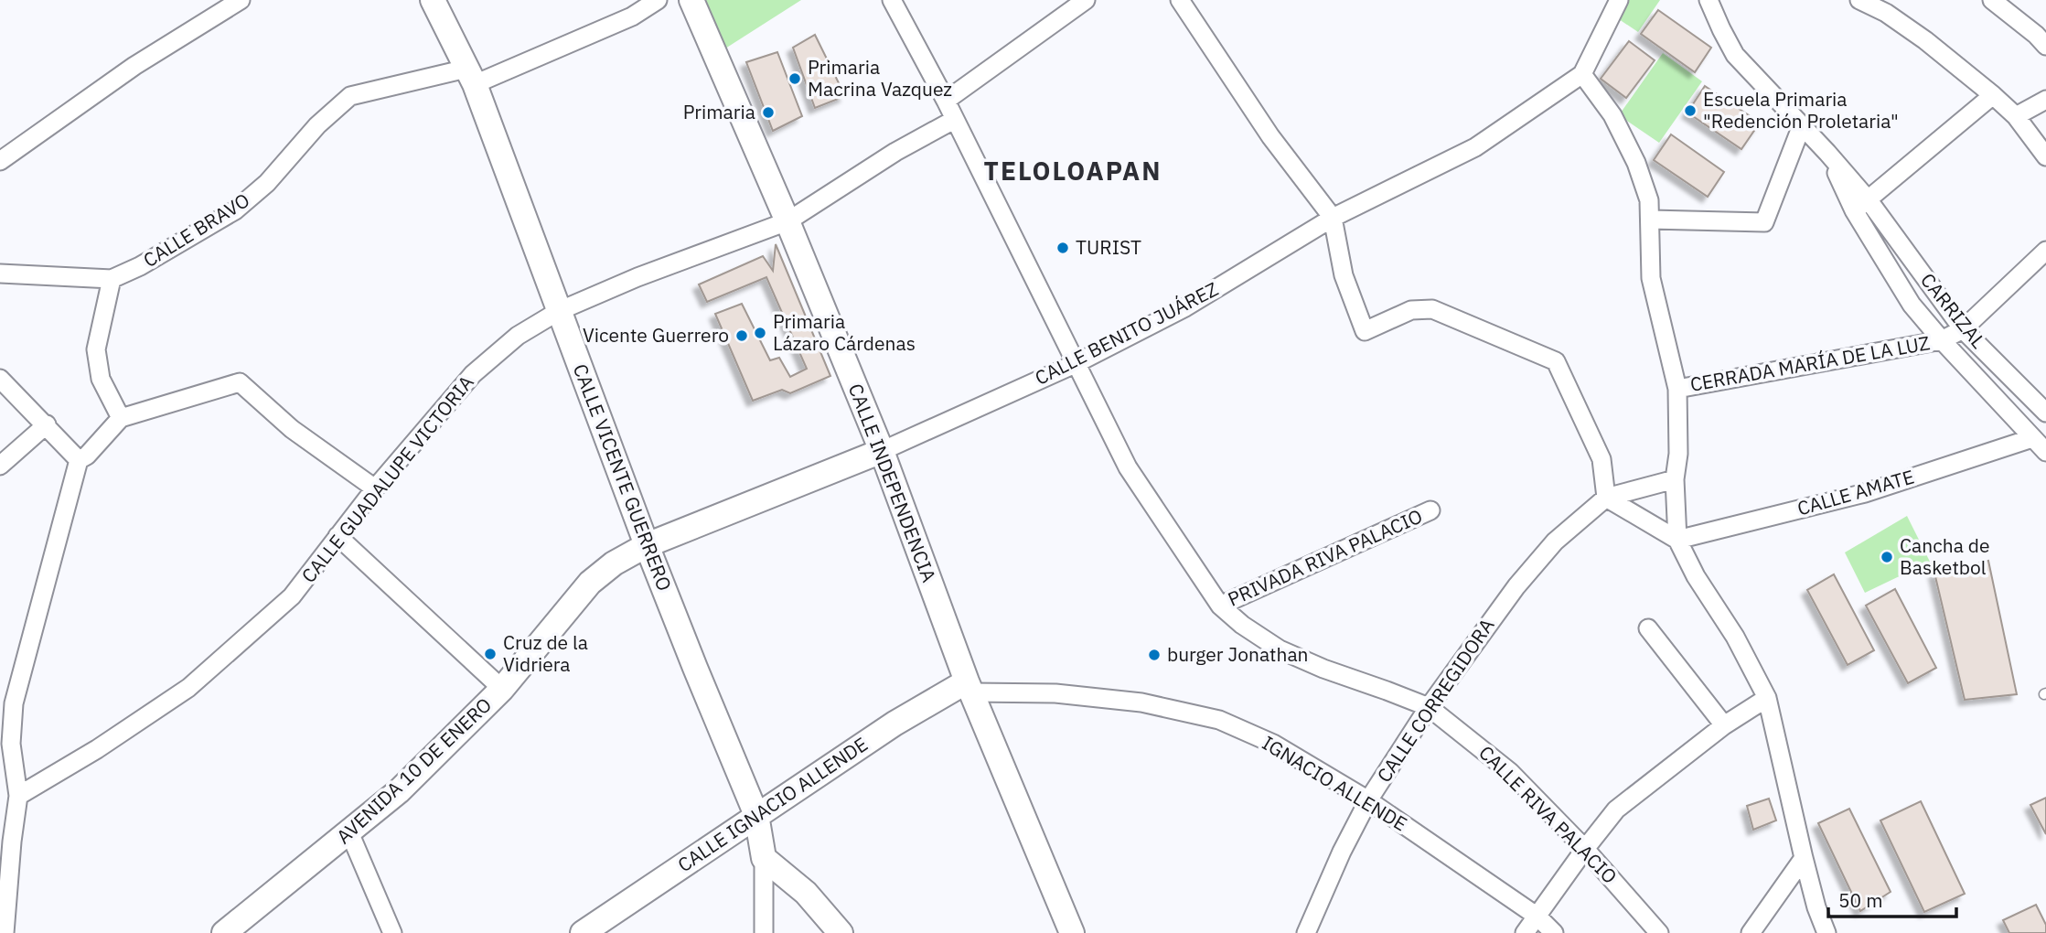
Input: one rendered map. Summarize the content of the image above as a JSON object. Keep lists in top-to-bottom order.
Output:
{
  "streets": {
    "main road": [
      "CALLE BENITO JUÁREZ",
      "CALLE VICENTE GUERRERO",
      "CALLE INDEPENDENCIA",
      "AVENIDA 10 DE ENERO",
      "CALLE IGNACIO ALLENDE"
    ],
    "street": [
      "CALLE BRAVO",
      "CARRIZAL",
      "CERRADA MARÍA DE LA LUZ",
      "CALLE GUADALUPE VICTORIA",
      "CALLE AMATE",
      "PRIVADA RIVA PALACIO",
      "CALLE CORREGIDORA",
      "IGNACIO ALLENDE",
      "CALLE RIVA PALACIO"
    ]
  },
  "crossings": [
    ["CALLE BRAVO", "CALLE VICENTE GUERRERO"],
    ["CARRIZAL", "CERRADA MARÍA DE LA LUZ"],
    ["CALLE BENITO JUÁREZ", "CALLE VICENTE GUERRERO"],
    ["CALLE BENITO JUÁREZ", "CALLE INDEPENDENCIA"],
    ["CALLE BENITO JUÁREZ", "AVENIDA 10 DE ENERO"],
    ["CALLE BENITO JUÁREZ", "CALLE RIVA PALACIO"],
    ["CALLE VICENTE GUERRERO", "CALLE GUADALUPE VICTORIA"],
    ["CALLE VICENTE GUERRERO", "AVENIDA 10 DE ENERO"],
    ["CALLE VICENTE GUERRERO", "CALLE IGNACIO ALLENDE"],
    ["CALLE GUADALUPE VICTORIA", "CALLE INDEPENDENCIA"],
    ["CALLE GUADALUPE VICTORIA", "CALLE RIVA PALACIO"],
    ["CALLE INDEPENDENCIA", "IGNACIO ALLENDE"],
    ["CALLE INDEPENDENCIA", "CALLE IGNACIO ALLENDE"],
    ["PRIVADA RIVA PALACIO", "CALLE RIVA PALACIO"],
    ["CALLE CORREGIDORA", "IGNACIO ALLENDE"],
    ["CALLE CORREGIDORA", "CALLE RIVA PALACIO"],
    ["IGNACIO ALLENDE", "CALLE IGNACIO ALLENDE"]
  ],
  "districts": ["TELOLOAPAN"],
  "places": [
    "Primaria Macrina Vazquez",
    "Escuela Primaria \"Redención Proletaria\"",
    "Primaria",
    "TURIST",
    "Primaria Lázaro Cárdenas",
    "Vicente Guerrero",
    "Cancha de Basketbol",
    "Cruz de la Vidriera",
    "burger Jonathan"
  ],
  "scale_bar": "50 m"
}
